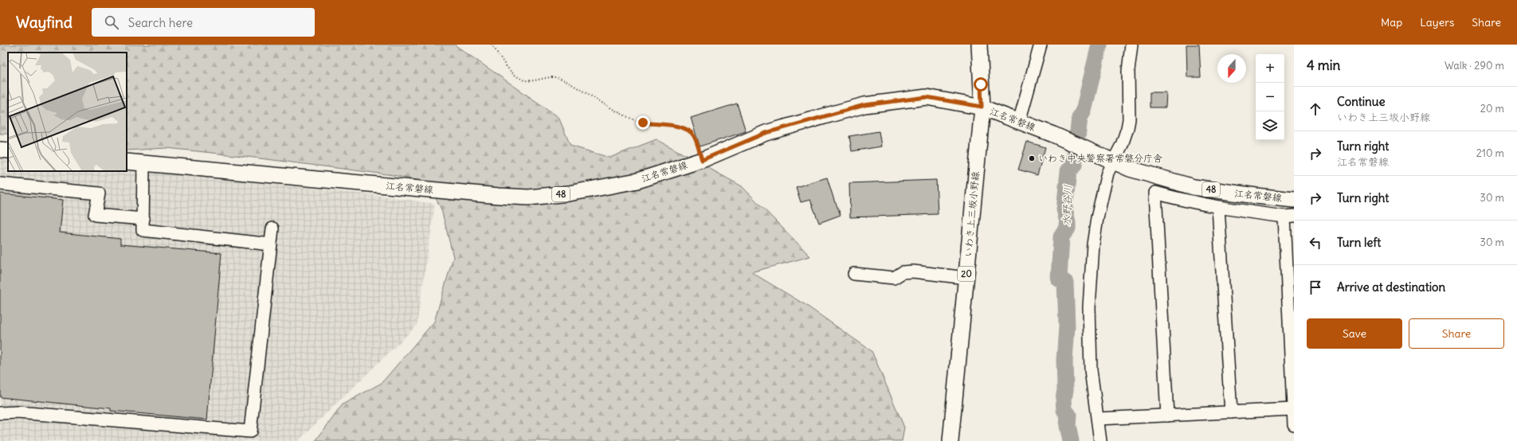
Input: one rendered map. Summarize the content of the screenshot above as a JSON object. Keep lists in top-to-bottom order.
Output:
{
  "streets": {
    "main road": [
      "江名常磐線",
      "48",
      "いわき上三坂小野線",
      "20"
    ]
  },
  "crossings": [
    ["江名常磐線", "いわき上三坂小野線"]
  ],
  "water": ["水野谷川"],
  "places": ["いわき中央警察署常磐分庁舎"],
  "north": "bottom",
  "page": {
    "header": "Wayfind",
    "search": "Search here",
    "nav": ["Map", "Layers", "Share"],
    "heading": ["4 min", "Walk · 290 m"],
    "map_buttons": ["+", "−"],
    "list": [
      ["Continue", "いわき上三坂小野線", "20 m"],
      ["Turn right", "江名常磐線", "210 m"],
      ["Turn right", "30 m"],
      ["Turn left", "30 m"],
      "Arrive at destination"
    ],
    "buttons": ["Save", "Share"]
  }
}
